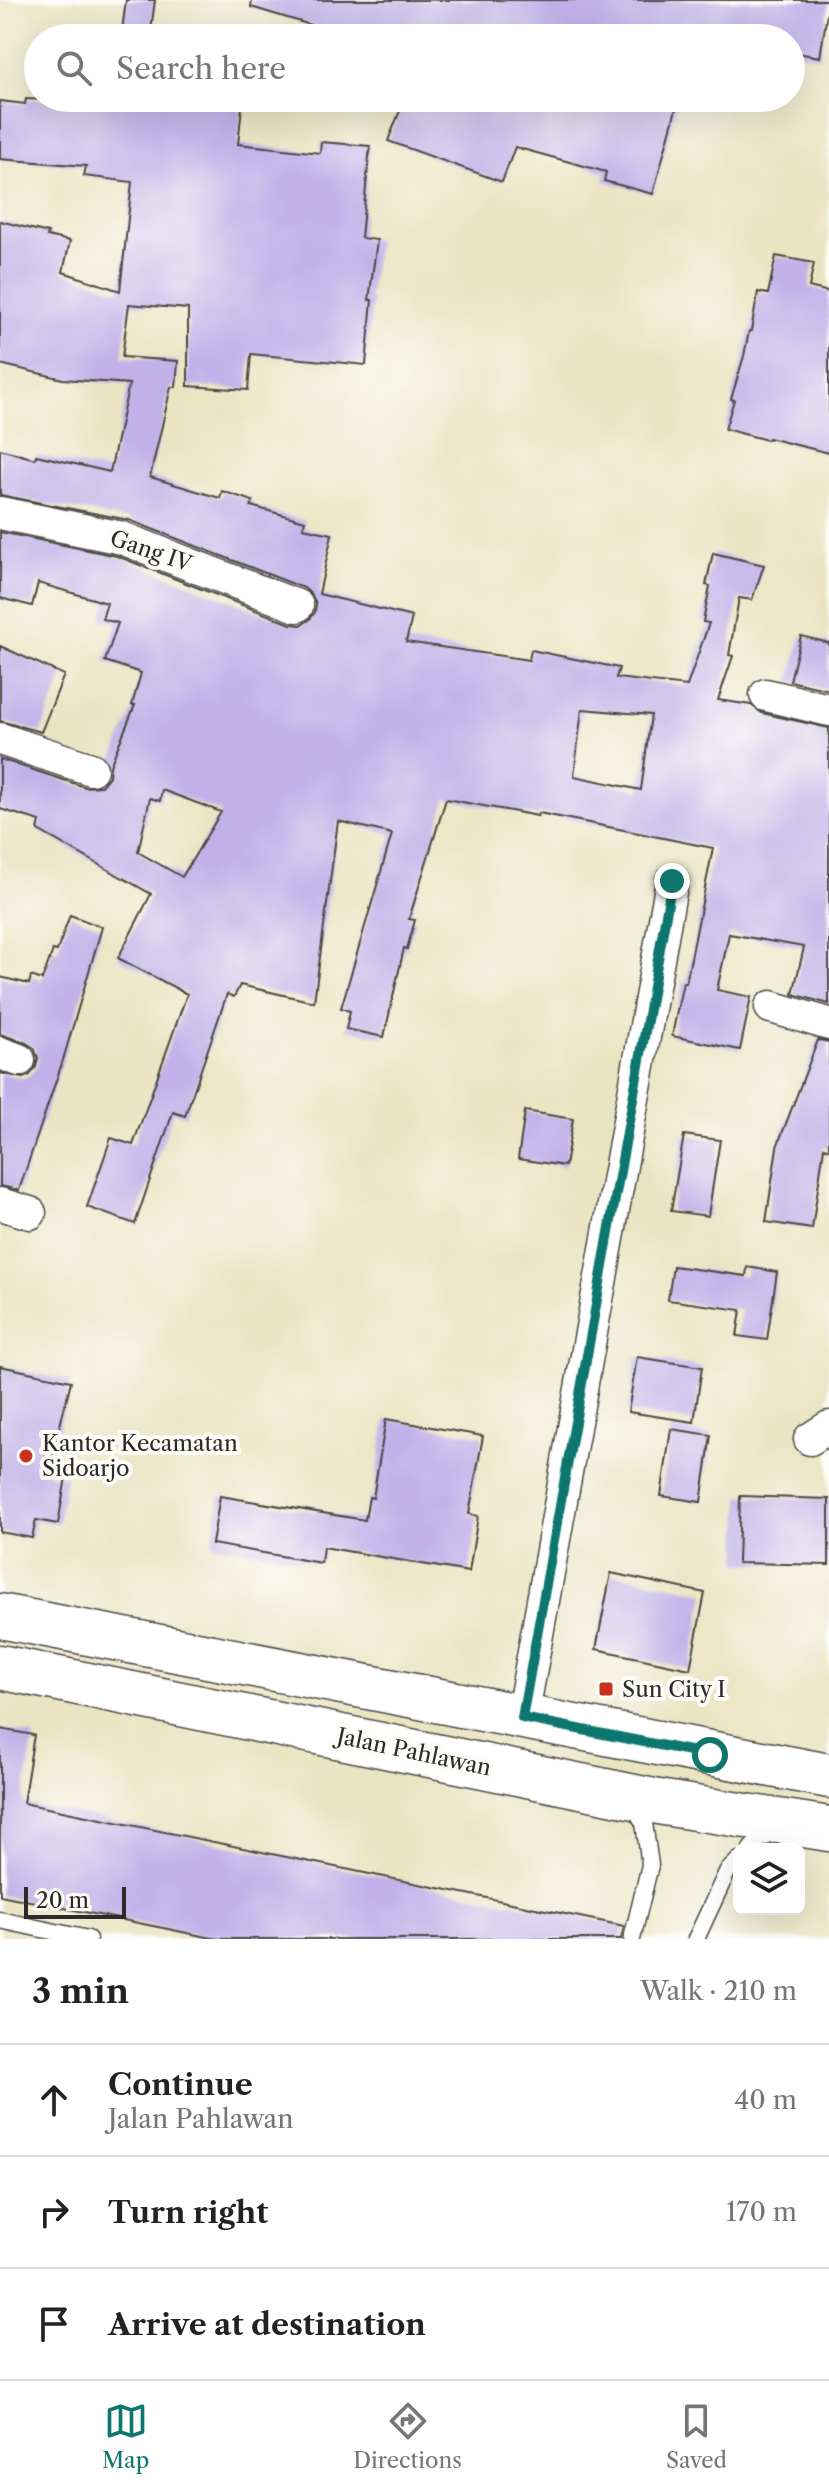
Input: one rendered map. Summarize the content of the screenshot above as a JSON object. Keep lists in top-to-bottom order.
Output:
{
  "streets": {
    "main road": ["Jalan Pahlawan"],
    "street": ["Gang IV"]
  },
  "places": {
    "other": ["Kantor Kecamatan Sidoarjo"],
    "transit": ["Sun City I"]
  },
  "scale_bar": "20 m",
  "page": {
    "search": "Search here",
    "scale": "20 m",
    "heading": ["3 min", "Walk · 210 m"],
    "list": [
      ["Continue", "Jalan Pahlawan", "40 m"],
      ["Turn right", "170 m"],
      "Arrive at destination"
    ],
    "nav": ["Map", "Directions", "Saved"]
  }
}
